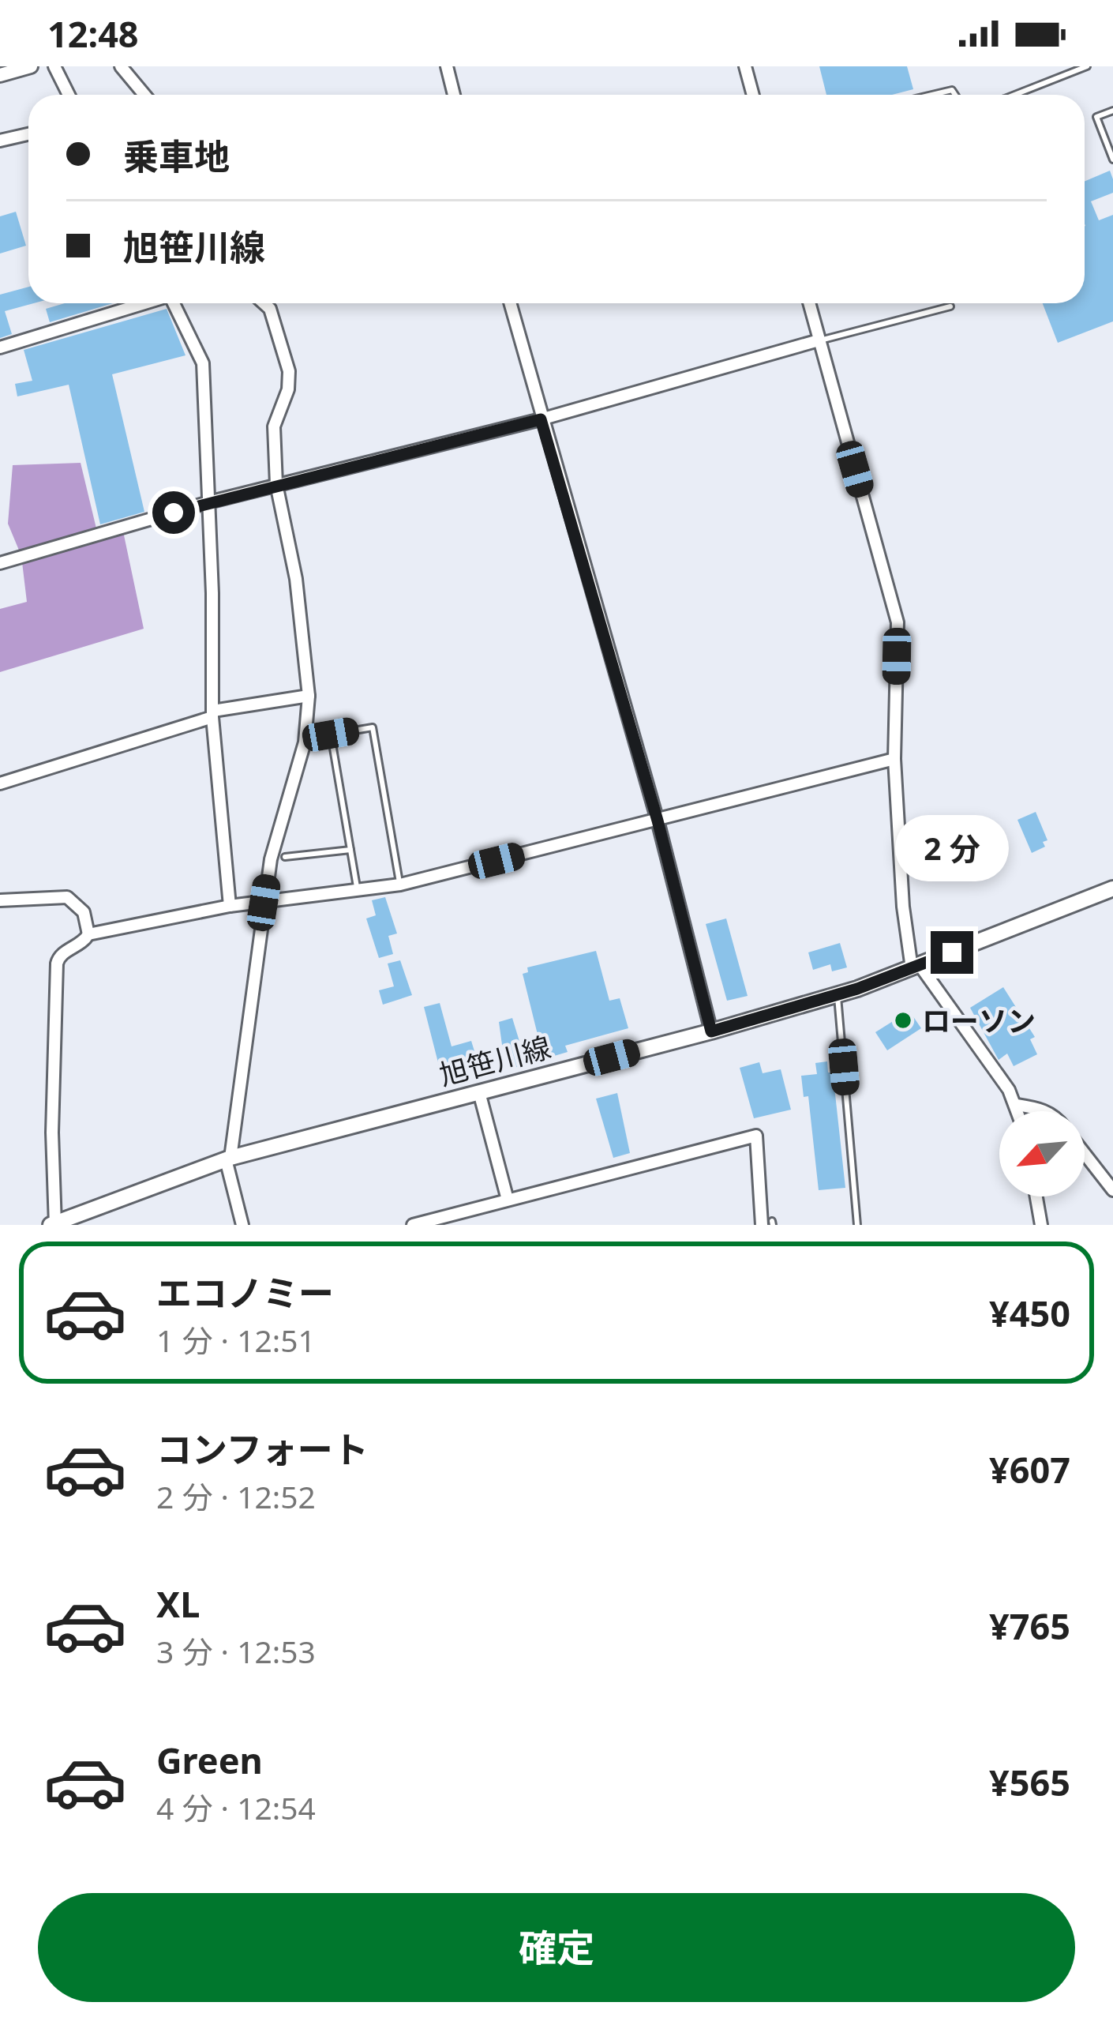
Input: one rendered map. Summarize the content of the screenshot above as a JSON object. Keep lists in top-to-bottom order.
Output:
{
  "streets": {
    "main road": ["旭笹川線"]
  },
  "places": ["ローソン"],
  "north": "bottom left",
  "page": {
    "status": "12:48",
    "banner": ["乗車地", "旭笹川線"],
    "bubble": "2 分",
    "list": [
      {
        "name": "エコノミー",
        "note": "1 分 · 12:51",
        "value": "¥450"
      },
      {
        "name": "コンフォート",
        "note": "2 分 · 12:52",
        "value": "¥607"
      },
      {
        "name": "XL",
        "note": "3 分 · 12:53",
        "value": "¥765"
      },
      {
        "name": "Green",
        "note": "4 分 · 12:54",
        "value": "¥565"
      }
    ],
    "buttons": "確定"
  }
}
